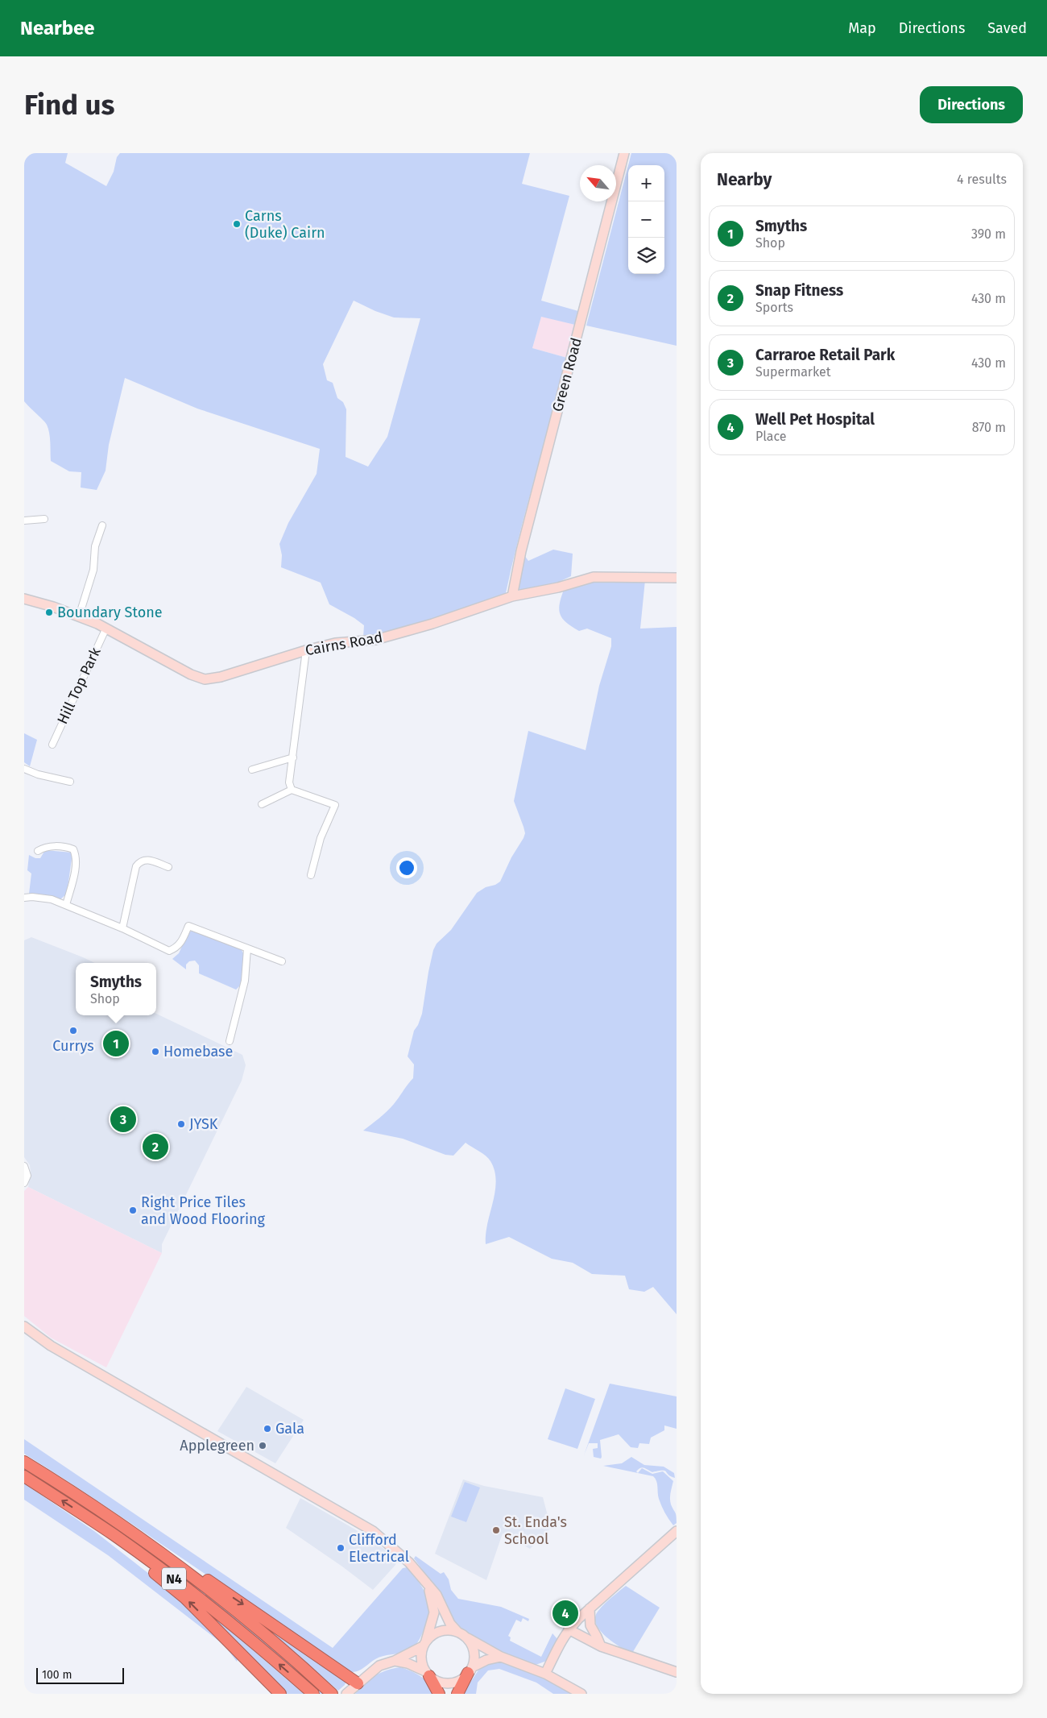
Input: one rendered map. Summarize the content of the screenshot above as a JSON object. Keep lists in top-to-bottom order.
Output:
{
  "streets": {
    "highway": ["N4"],
    "street": ["Green Road", "Cairns Road", "Hill Top Park"]
  },
  "crossings": [
    ["Green Road", "Cairns Road"],
    ["Cairns Road", "Hill Top Park"]
  ],
  "places": [
    "Carns (Duke) Cairn",
    "Boundary Stone",
    "Currys",
    "Homebase",
    "JYSK",
    "Right Price Tiles and Wood Flooring",
    "Gala",
    "Applegreen",
    "St. Enda's School",
    "Clifford Electrical"
  ],
  "scale_bar": "100 m",
  "north": "top left",
  "page": {
    "header": "Nearbee",
    "nav": ["Map", "Directions", "Saved"],
    "buttons": "Directions",
    "title": "Find us",
    "heading": ["Nearby", "4 results"],
    "map_buttons": ["+", "−"],
    "list": [
      {
        "mark": "1",
        "name": "Smyths",
        "note": "Shop",
        "value": "390 m"
      },
      {
        "mark": "2",
        "name": "Snap Fitness",
        "note": "Sports",
        "value": "430 m"
      },
      {
        "mark": "3",
        "name": "Carraroe Retail Park",
        "note": "Supermarket",
        "value": "430 m"
      },
      {
        "mark": "4",
        "name": "Well Pet Hospital",
        "note": "Place",
        "value": "870 m"
      }
    ],
    "popup": ["Smyths", "Shop"],
    "pins": [
      "1",
      "3",
      "2",
      "4"
    ],
    "scale": "100 m"
  }
}
